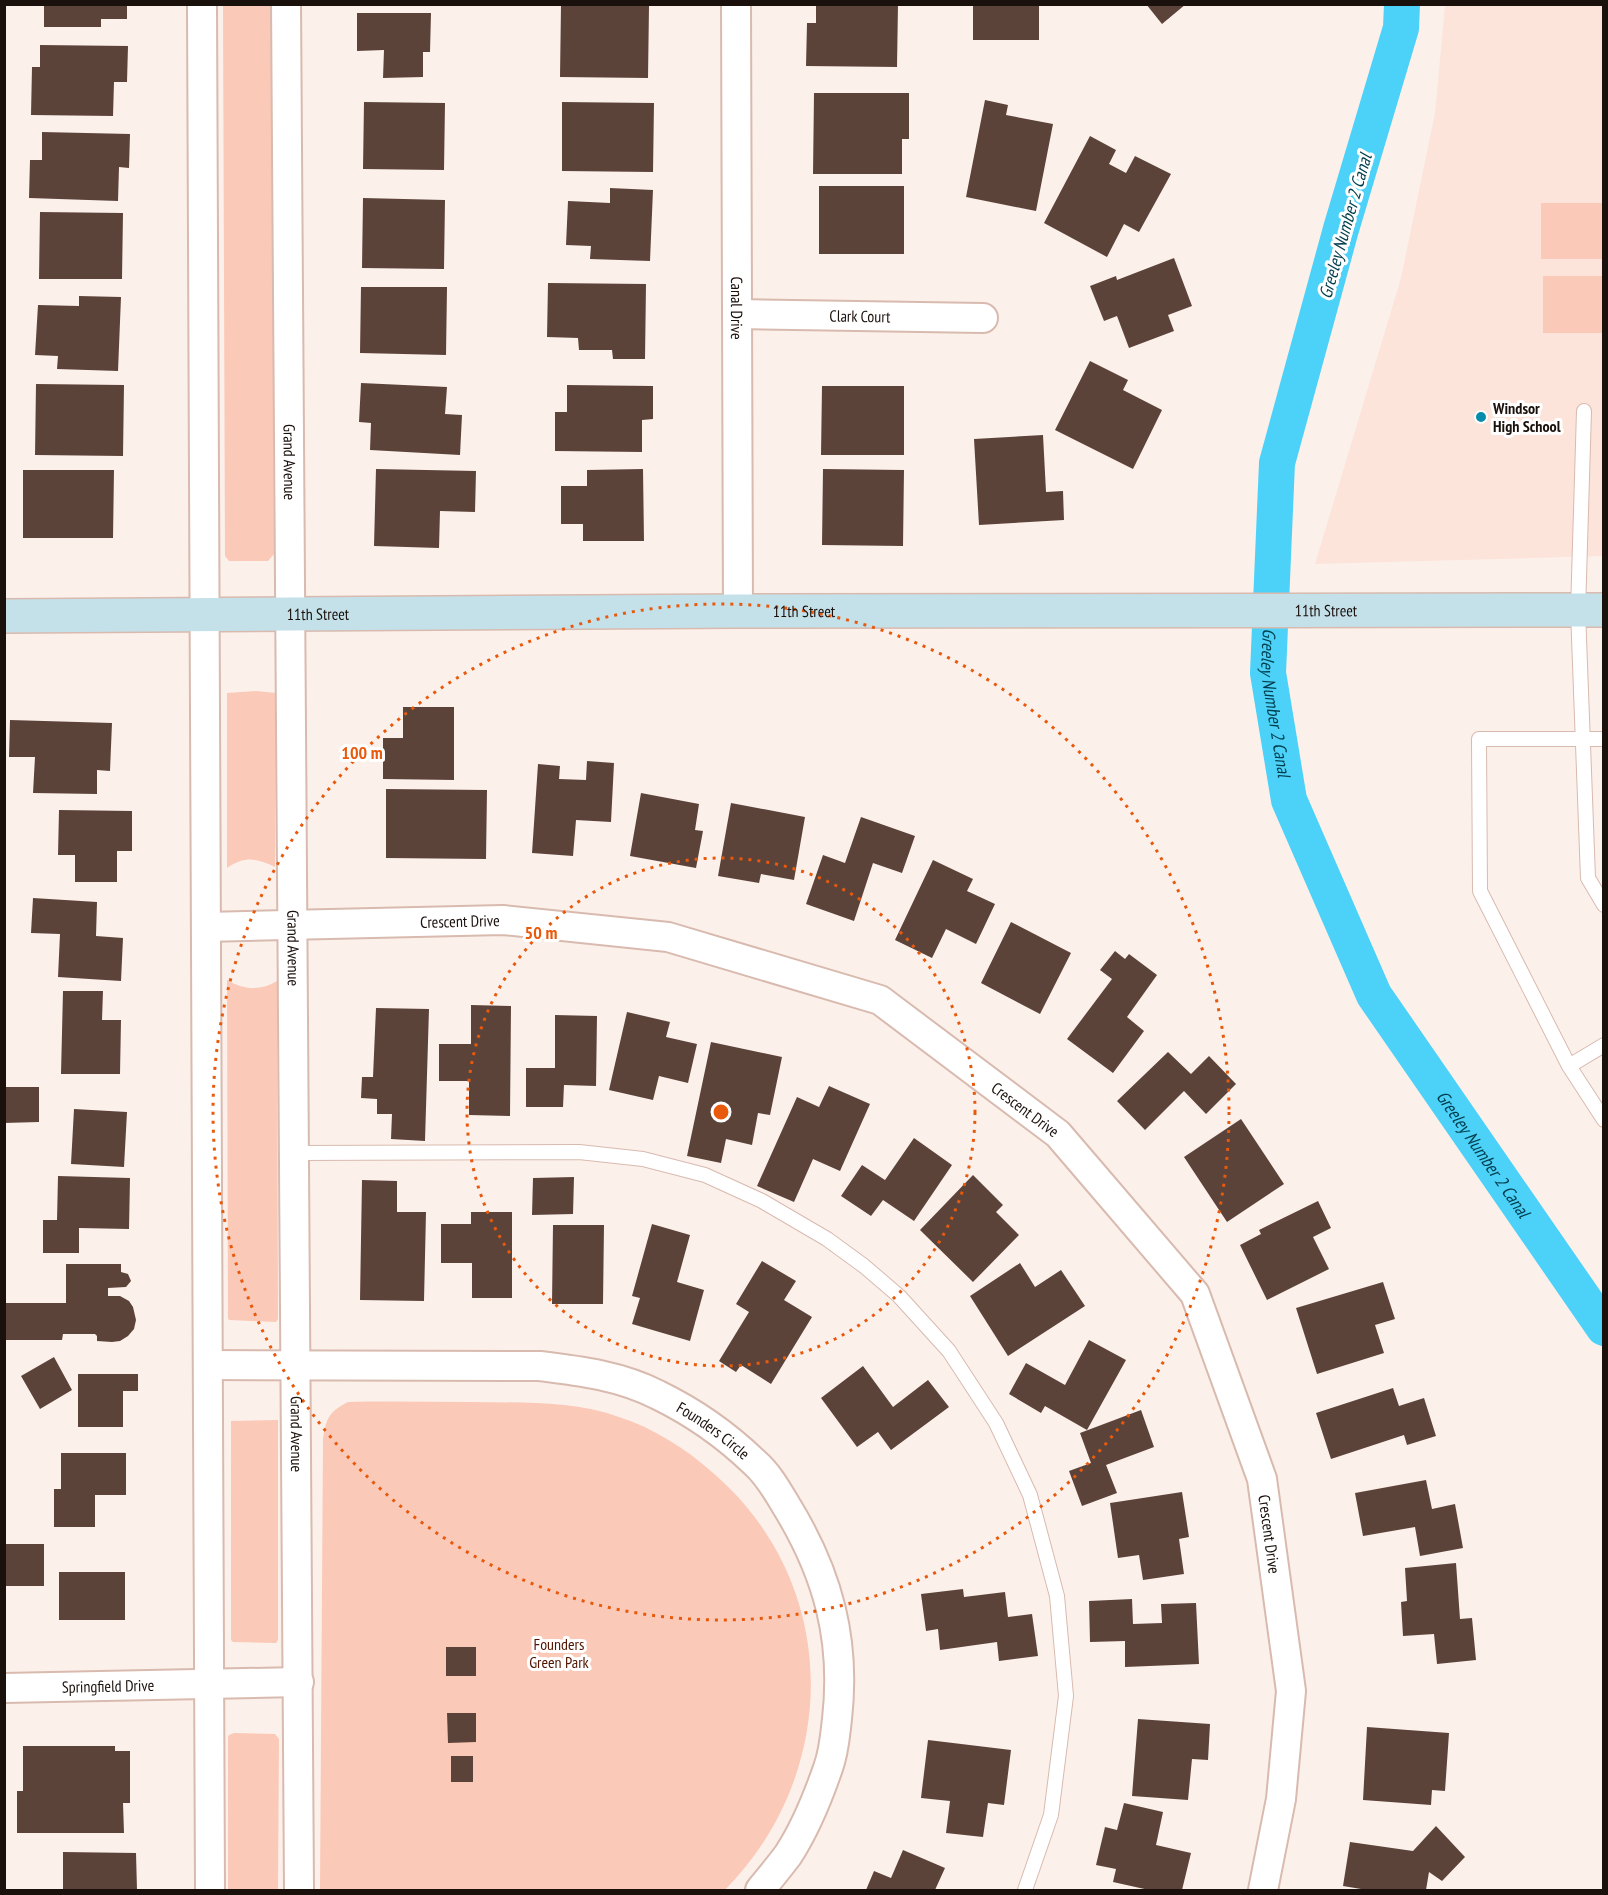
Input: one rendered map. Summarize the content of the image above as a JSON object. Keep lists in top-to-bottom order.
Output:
{
  "streets": {
    "street": [
      "Canal Drive",
      "Clark Court",
      "Grand Avenue",
      "11th Street",
      "Crescent Drive",
      "Founders Circle",
      "Springfield Drive"
    ]
  },
  "crossings": [
    ["Canal Drive", "Clark Court"],
    ["Canal Drive", "11th Street"],
    ["Grand Avenue", "11th Street"],
    ["Grand Avenue", "Crescent Drive"],
    ["Grand Avenue", "Founders Circle"],
    ["Grand Avenue", "Springfield Drive"]
  ],
  "water": ["Greeley Number 2 Canal"],
  "parks": ["Founders Green Park"],
  "places": ["Windsor High School"],
  "rings": ["100 m", "50 m"]
}
